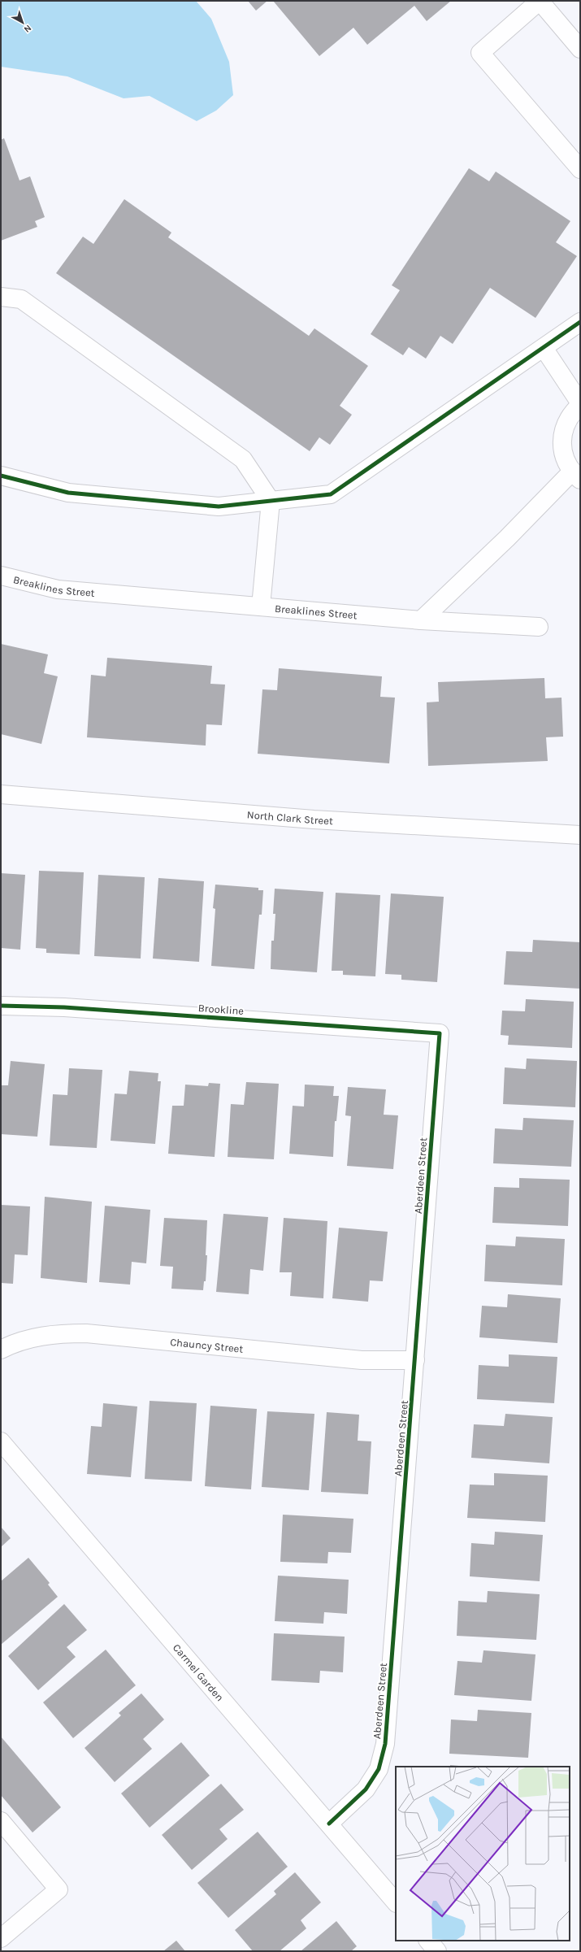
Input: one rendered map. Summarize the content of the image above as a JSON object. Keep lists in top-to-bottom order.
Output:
{
  "streets": {
    "street": [
      "Breaklines Street",
      "North Clark Street",
      "Brookline",
      "Aberdeen Street",
      "Chauncy Street",
      "Carmel Garden"
    ]
  },
  "crossings": [
    ["Brookline", "Aberdeen Street"],
    ["Aberdeen Street", "Chauncy Street"],
    ["Aberdeen Street", "Carmel Garden"]
  ],
  "north": "bottom right"
}
